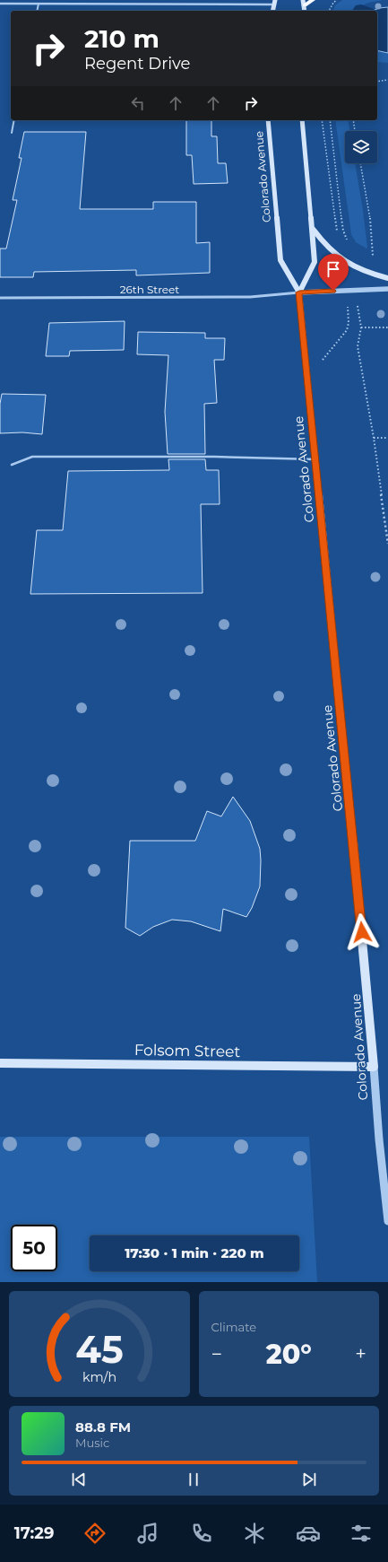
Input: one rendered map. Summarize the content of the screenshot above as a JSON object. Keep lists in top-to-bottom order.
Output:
{
  "streets": {
    "main road": ["Colorado Avenue", "Folsom Street"],
    "street": ["26th Street"]
  },
  "crossings": [
    ["Colorado Avenue", "26th Street"],
    ["Colorado Avenue", "Folsom Street"]
  ],
  "page": {
    "turn": ["210 m", "Regent Drive"],
    "limit": "50",
    "trip": "17:30 · 1 min · 220 m",
    "tile": "Climate",
    "heat": ["−", "20°", "+"],
    "song": ["88.8 FM", "Music"],
    "tabs": "17:29",
    "gauge": ["45", "km/h"]
  }
}
